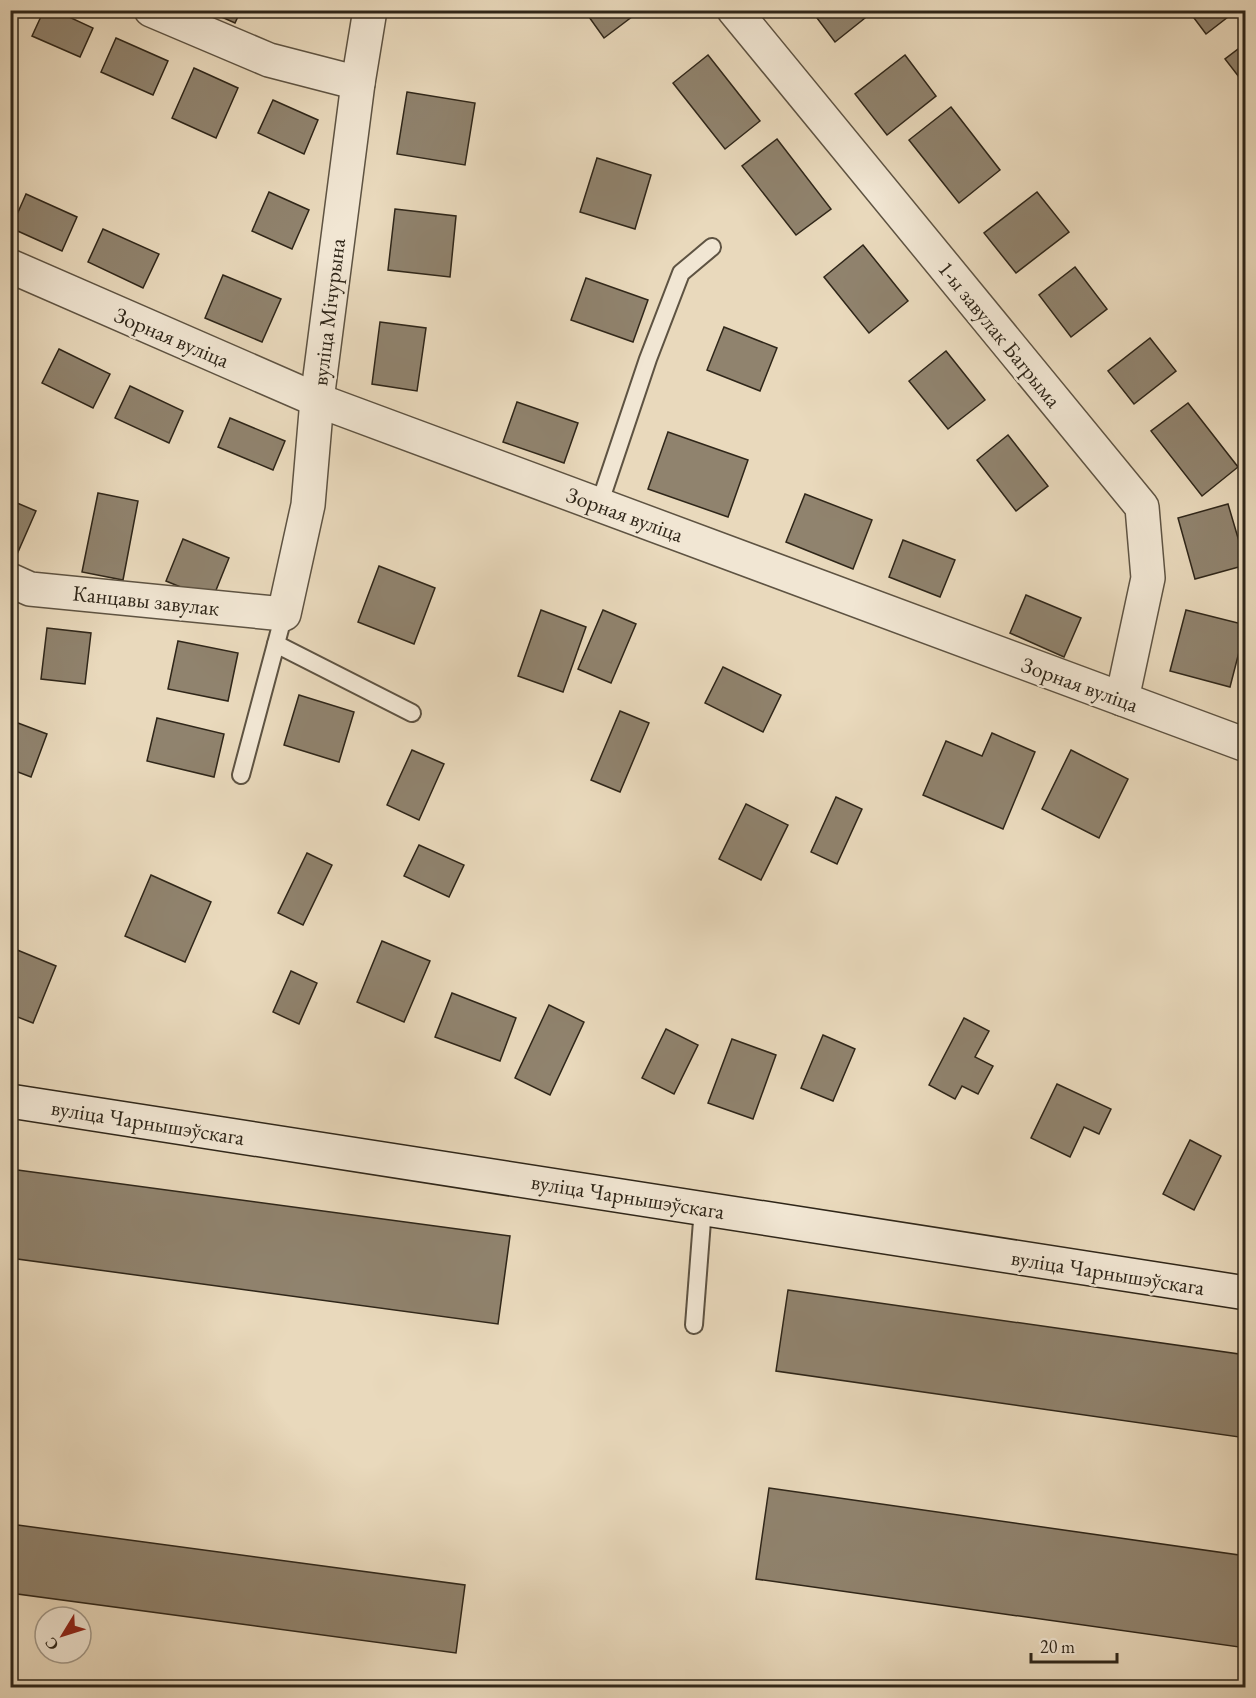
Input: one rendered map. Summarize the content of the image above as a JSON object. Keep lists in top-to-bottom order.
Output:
{
  "streets": {
    "street": [
      "вуліца Мічурына",
      "1-ы завулак Багрыма",
      "Зорная вуліца",
      "Канцавы завулак",
      "вуліца Чарнышэўскага"
    ]
  },
  "crossings": [
    ["вуліца Мічурына", "Зорная вуліца"],
    ["вуліца Мічурына", "Канцавы завулак"],
    ["1-ы завулак Багрыма", "Зорная вуліца"]
  ],
  "scale_bar": "20 m",
  "north": "bottom left"
}
